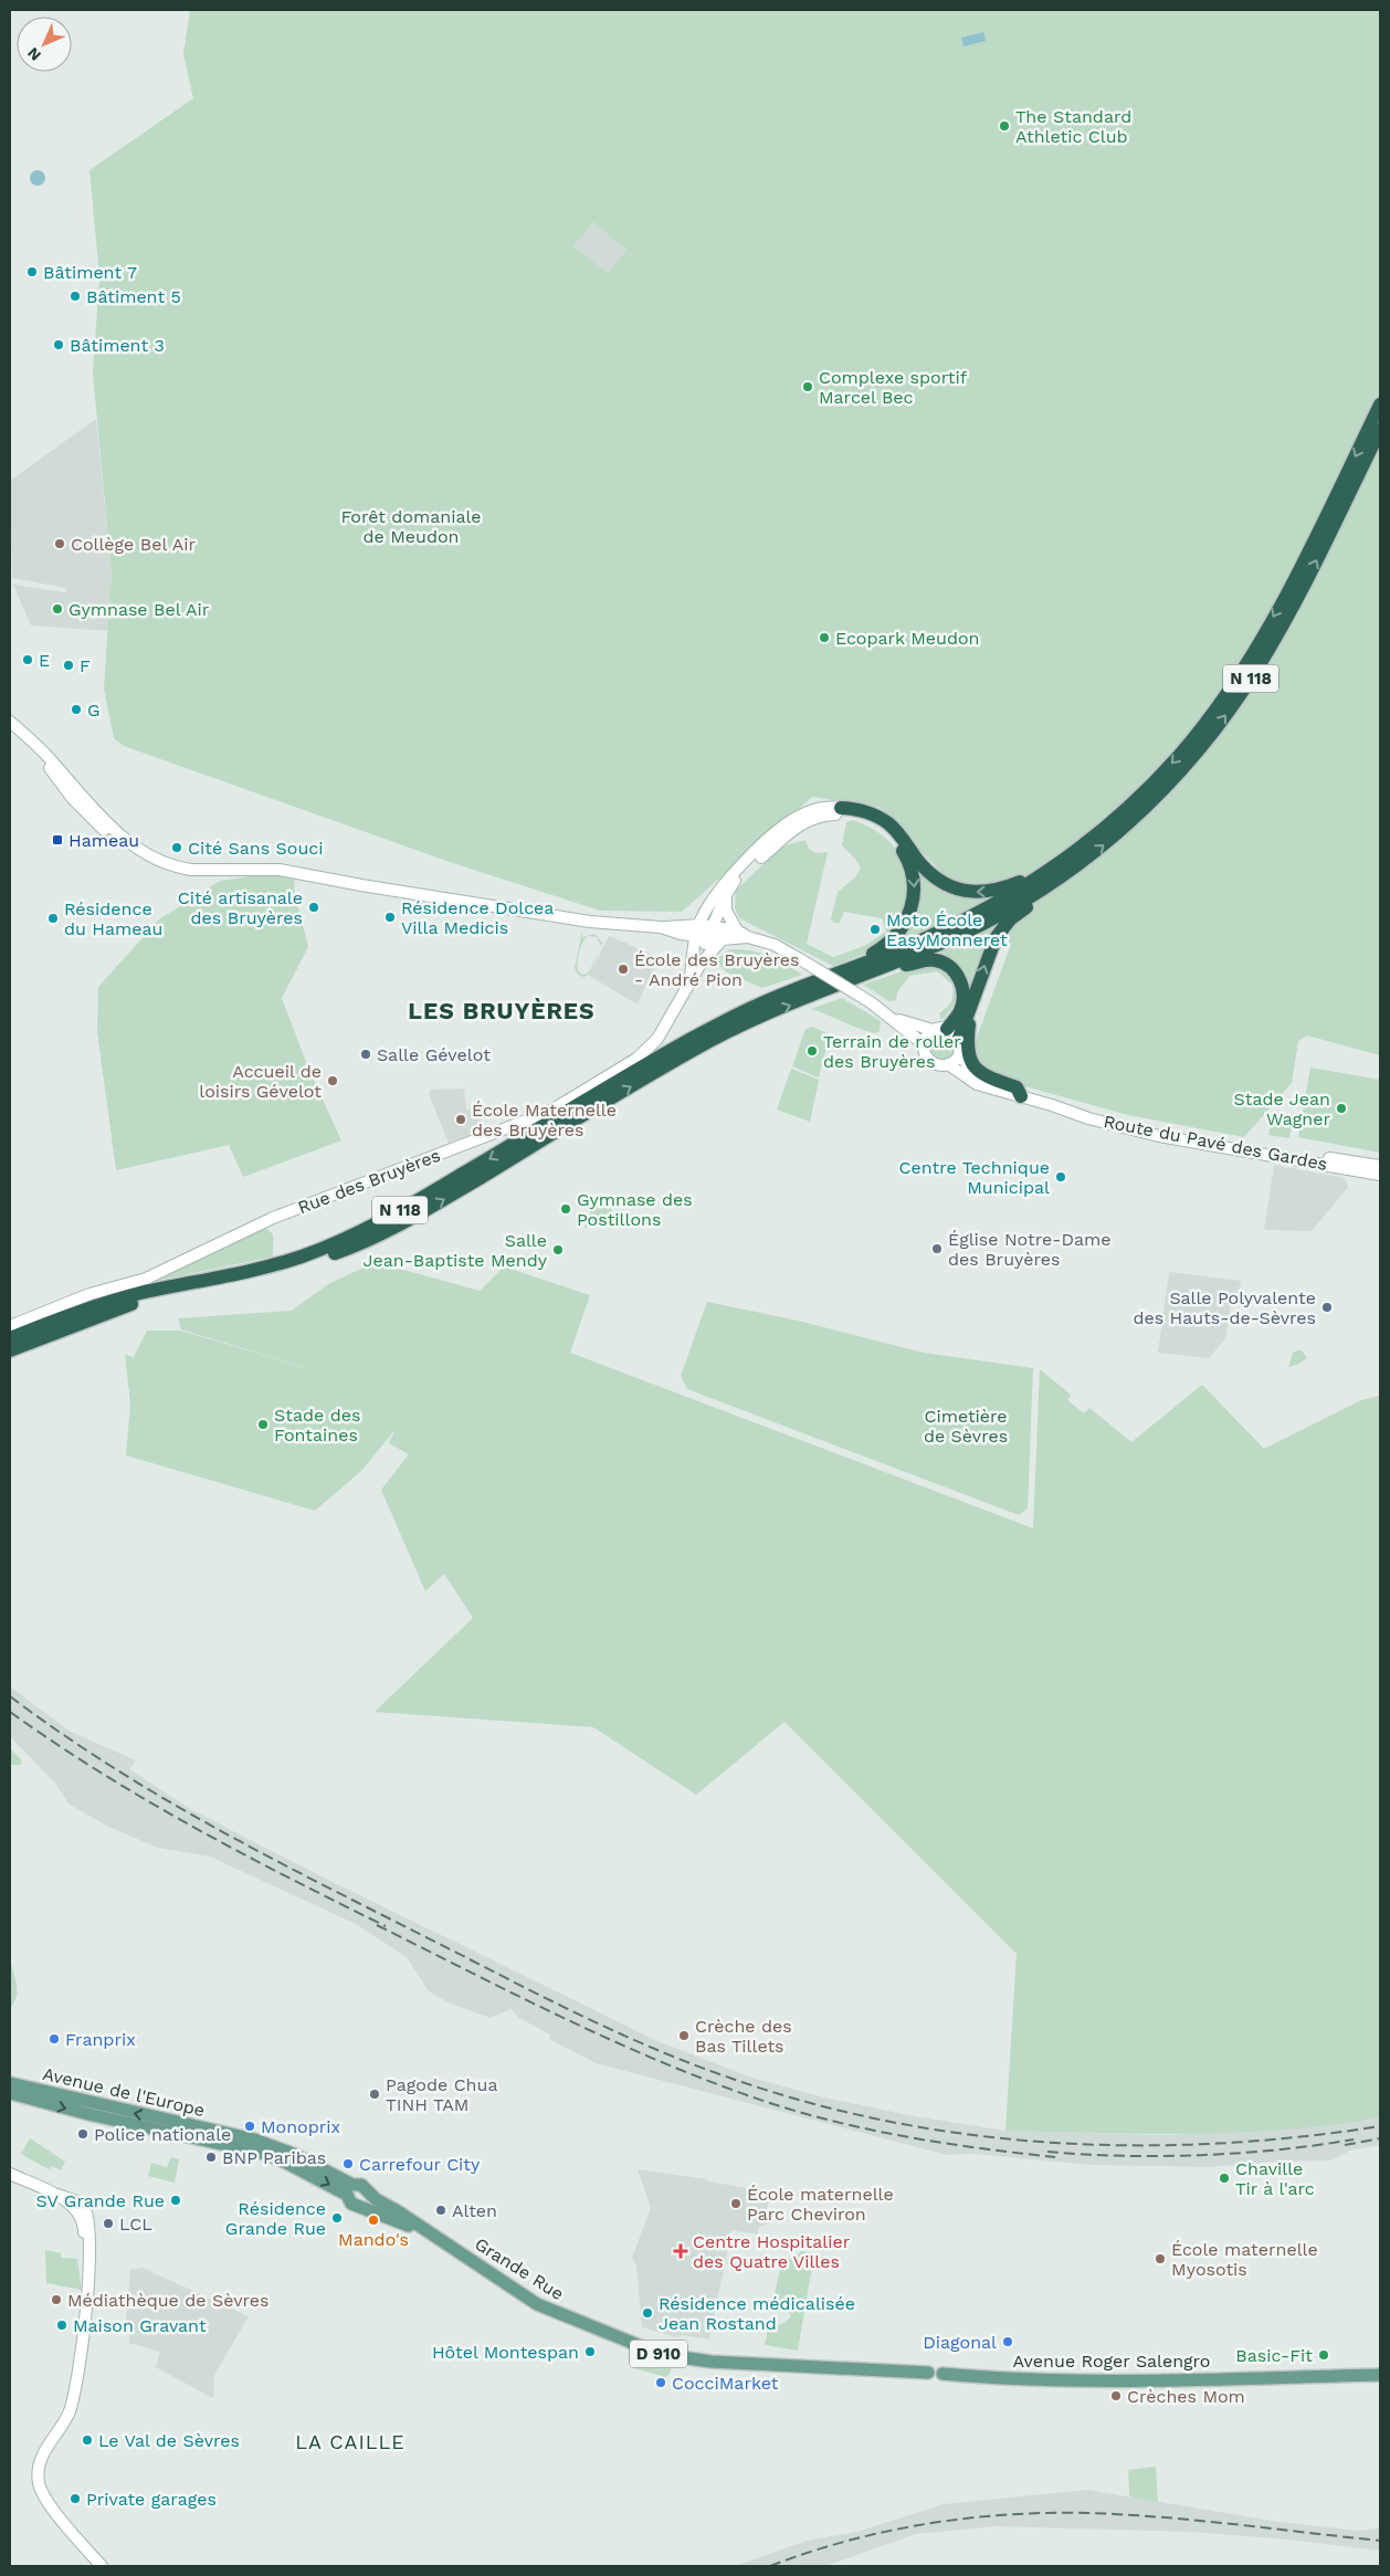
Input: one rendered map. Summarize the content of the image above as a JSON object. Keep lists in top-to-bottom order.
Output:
{
  "streets": {
    "highway": ["N 118"],
    "main road": [
      "Route du Pavé des Gardes",
      "Rue des Bruyères",
      "Avenue de l'Europe",
      "Grande Rue",
      "D 910",
      "Avenue Roger Salengro"
    ]
  },
  "crossings": [
    ["Avenue de l'Europe", "Grande Rue"],
    ["Avenue de l'Europe", "D 910"],
    ["Grande Rue", "D 910"],
    ["Grande Rue", "Avenue Roger Salengro"]
  ],
  "districts": ["LES BRUYÈRES", "LA CAILLE"],
  "parks": ["Forêt domaniale de Meudon", "Cimetière de Sèvres"],
  "places": {
    "other": [
      "The Standard Athletic Club",
      "Bâtiment 7",
      "Bâtiment 5",
      "Bâtiment 3",
      "Complexe sportif Marcel Bec",
      "Collège Bel Air",
      "Gymnase Bel Air",
      "Ecopark Meudon",
      "E",
      "F",
      "G",
      "Cité Sans Souci",
      "Cité artisanale des Bruyères",
      "Résidence Dolcea Villa Medicis",
      "Résidence du Hameau",
      "Moto École EasyMonneret",
      "École des Bruyères - André Pion",
      "Terrain de roller des Bruyères",
      "Salle Gévelot",
      "Accueil de loisirs Gévelot",
      "Stade Jean Wagner",
      "École Maternelle des Bruyères",
      "Centre Technique Municipal",
      "Gymnase des Postillons",
      "Église Notre-Dame des Bruyères",
      "Salle Jean-Baptiste Mendy",
      "Salle Polyvalente des Hauts-de-Sèvres",
      "Stade des Fontaines",
      "Crèche des Bas Tillets",
      "Franprix",
      "Pagode Chua TINH TAM",
      "Monoprix",
      "Police nationale",
      "BNP Paribas",
      "Carrefour City",
      "Chaville Tir à l'arc",
      "SV Grande Rue",
      "École maternelle Parc Cheviron",
      "Alten",
      "Résidence Grande Rue",
      "Mando's",
      "LCL",
      "École maternelle Myosotis",
      "Médiathèque de Sèvres",
      "Résidence médicalisée Jean Rostand",
      "Maison Gravant",
      "Diagonal",
      "Hôtel Montespan",
      "Basic-Fit",
      "CocciMarket",
      "Crèches Mom",
      "Le Val de Sèvres",
      "Private garages"
    ],
    "transit": ["Hameau"],
    "health": ["Centre Hospitalier des Quatre Villes"]
  },
  "north": "bottom left"
}
